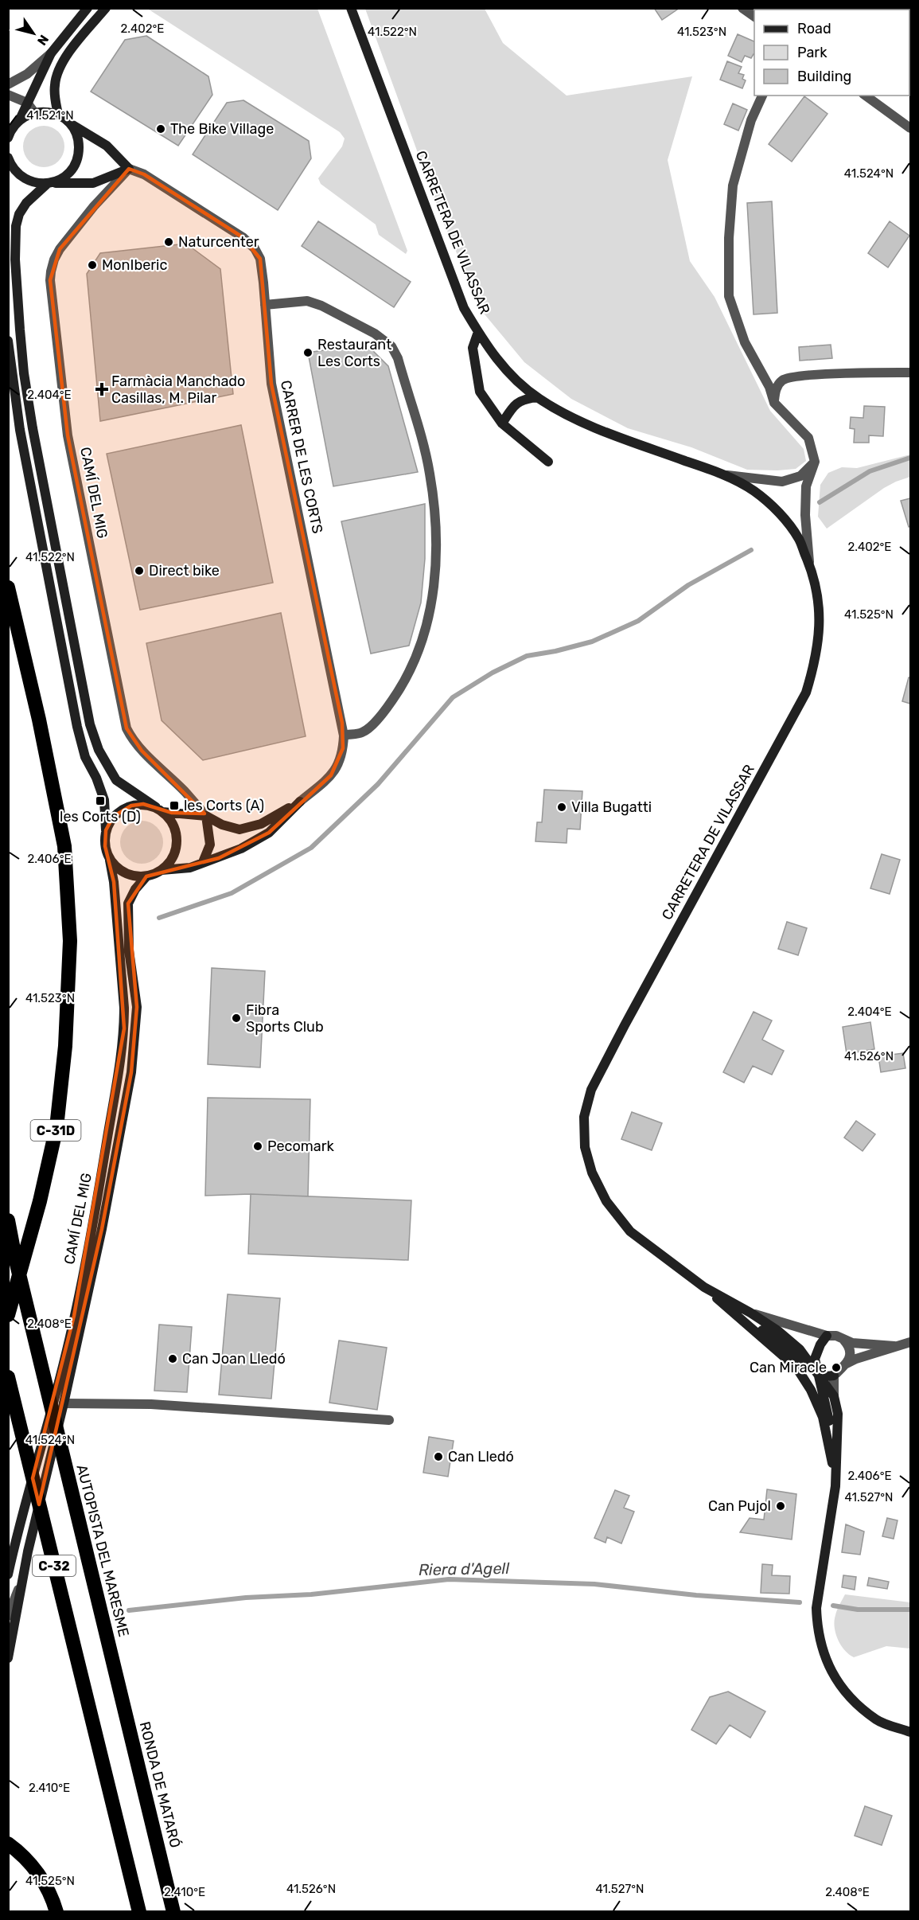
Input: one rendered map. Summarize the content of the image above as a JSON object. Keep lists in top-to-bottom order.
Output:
{
  "streets": {
    "highway": [
      "C-31D",
      "AUTOPISTA DEL MARESME",
      "C-32",
      "RONDA DE MATARÓ"
    ],
    "street": ["CARRETERA DE VILASSAR", "CARRER DE LES CORTS", "CAMÍ DEL MIG"]
  },
  "crossings": [
    ["CARRER DE LES CORTS", "CAMÍ DEL MIG"],
    ["AUTOPISTA DEL MARESME", "RONDA DE MATARÓ"]
  ],
  "water": ["Riera d'Agell"],
  "places": {
    "other": [
      "The Bike Village",
      "Naturcenter",
      "MonIberic",
      "Restaurant Les Corts",
      "Direct bike",
      "Villa Bugatti",
      "Fibra Sports Club",
      "Pecomark",
      "Can Joan Lledó",
      "Can Miracle",
      "Can Lledó",
      "Can Pujol"
    ],
    "health": ["Farmàcia Manchado Casillas, M. Pilar"],
    "transit": ["les Corts (D)", "les Corts (A)"]
  },
  "legend": ["Road", "Park", "Building"],
  "north": "bottom right",
  "coordinates": [
    "2.402°E",
    "41.522°N",
    "41.523°N",
    "41.521°N",
    "41.524°N",
    "2.404°E",
    "41.525°N",
    "2.406°E",
    "41.526°N",
    "2.408°E",
    "41.527°N",
    "2.410°E"
  ]
}
